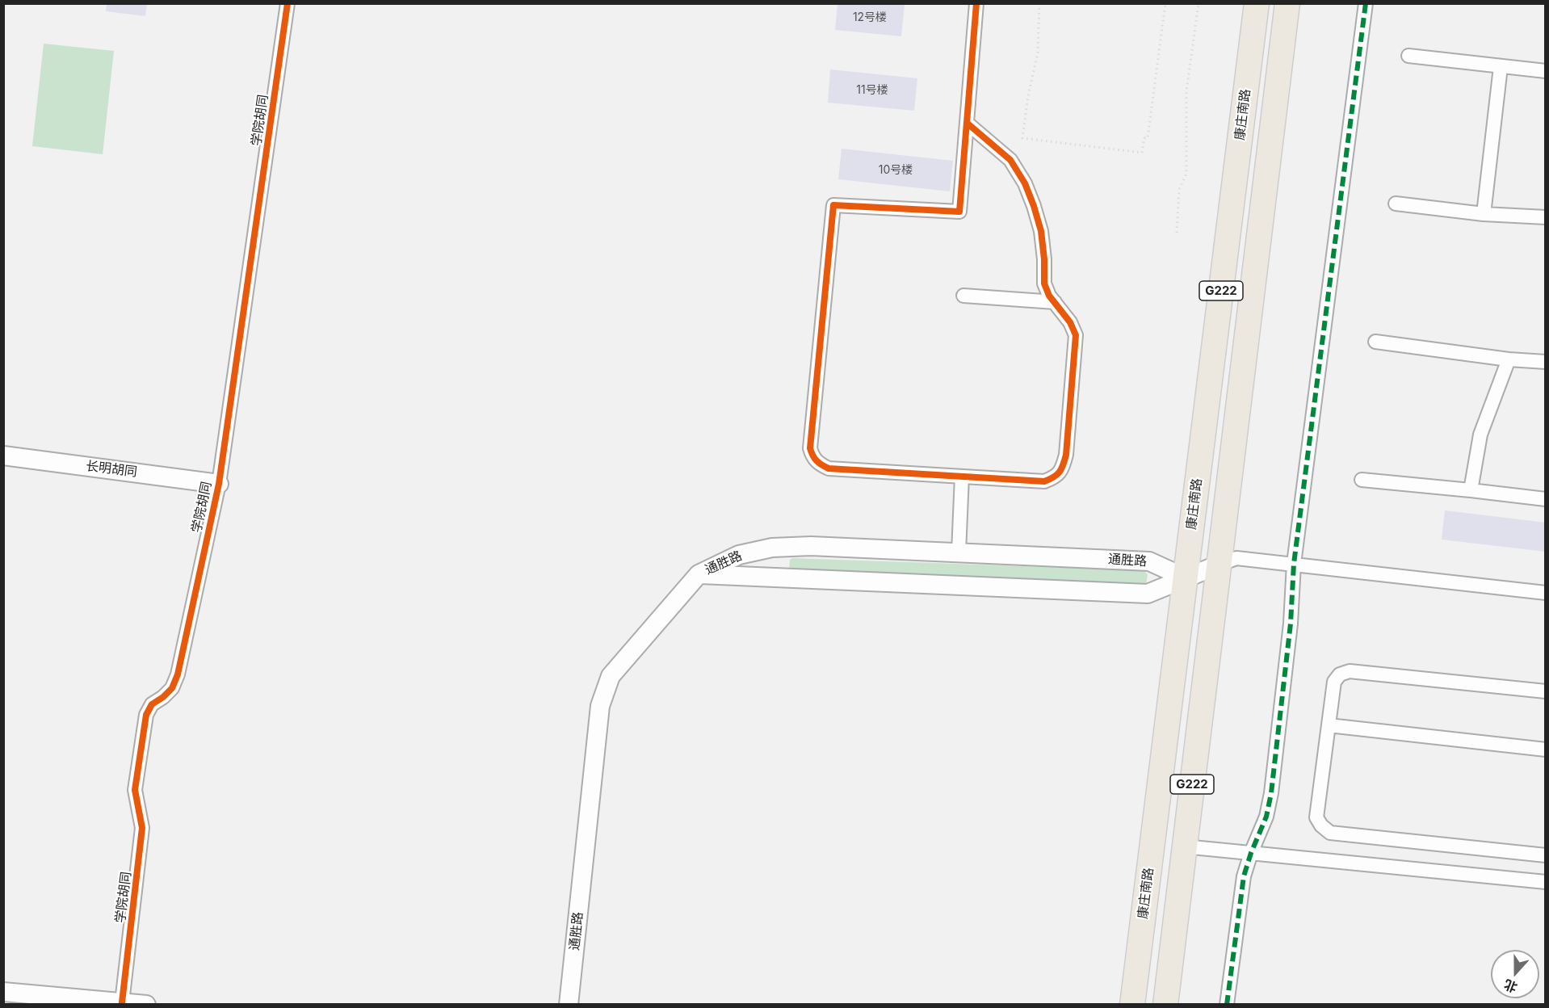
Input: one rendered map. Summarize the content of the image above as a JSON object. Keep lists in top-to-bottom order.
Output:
{
  "streets": {
    "highway": ["康庄南路", "G222"],
    "street": ["学院胡同", "长明胡同", "通胜路"]
  },
  "crossings": [
    ["康庄南路", "通胜路"],
    ["学院胡同", "长明胡同"]
  ],
  "house_numbers": ["12号楼", "11号楼", "10号楼"],
  "north": "bottom"
}
